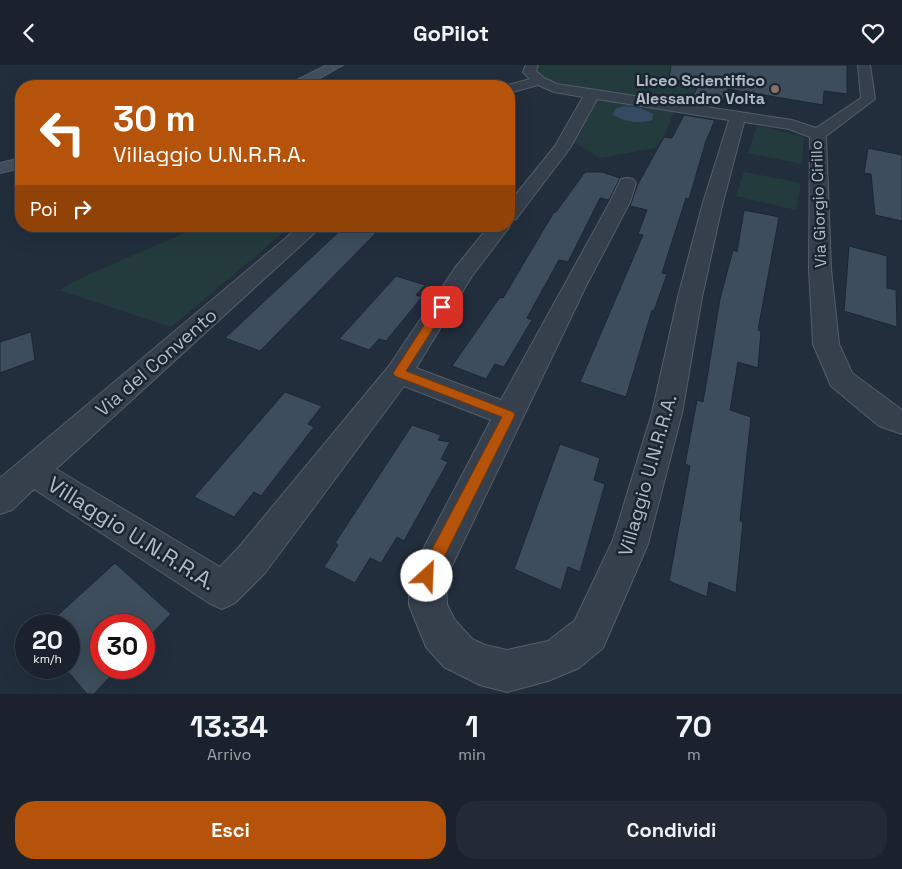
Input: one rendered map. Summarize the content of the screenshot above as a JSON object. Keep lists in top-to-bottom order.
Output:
{
  "streets": {
    "street": ["Via Giorgio Cirillo", "Via del Convento", "Villaggio U.N.R.R.A."]
  },
  "crossings": [
    ["Via Giorgio Cirillo", "Villaggio U.N.R.R.A."],
    ["Via del Convento", "Villaggio U.N.R.R.A."]
  ],
  "places": ["Liceo Scientifico Alessandro Volta"],
  "page": {
    "header": "GoPilot",
    "turn": ["30 m", "Villaggio U.N.R.R.A."],
    "then": "Poi",
    "speed": "20 km/h",
    "limit": "30",
    "eta": [
      "13:34",
      "Arrivo",
      "1",
      "min",
      "70",
      "m"
    ],
    "buttons": ["Esci", "Condividi"]
  }
}
